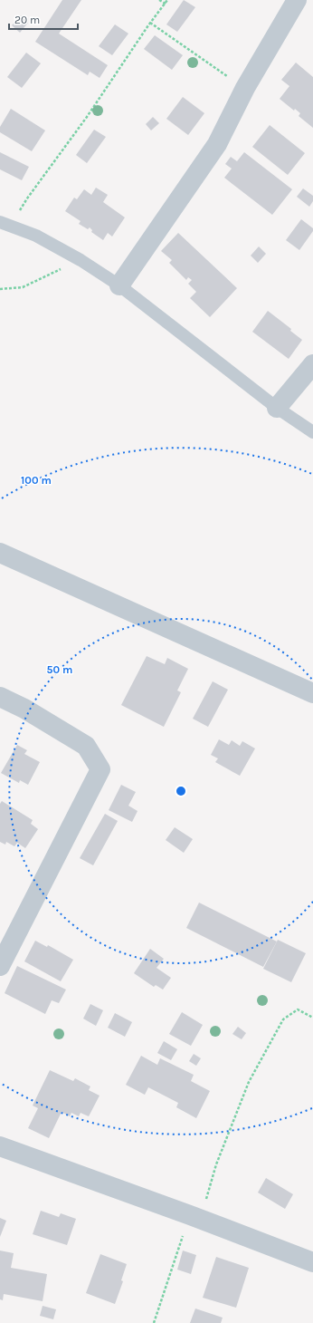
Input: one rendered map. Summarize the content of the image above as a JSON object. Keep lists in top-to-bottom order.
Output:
{
  "scale_bar": "20 m",
  "rings": ["100 m", "50 m"]
}
